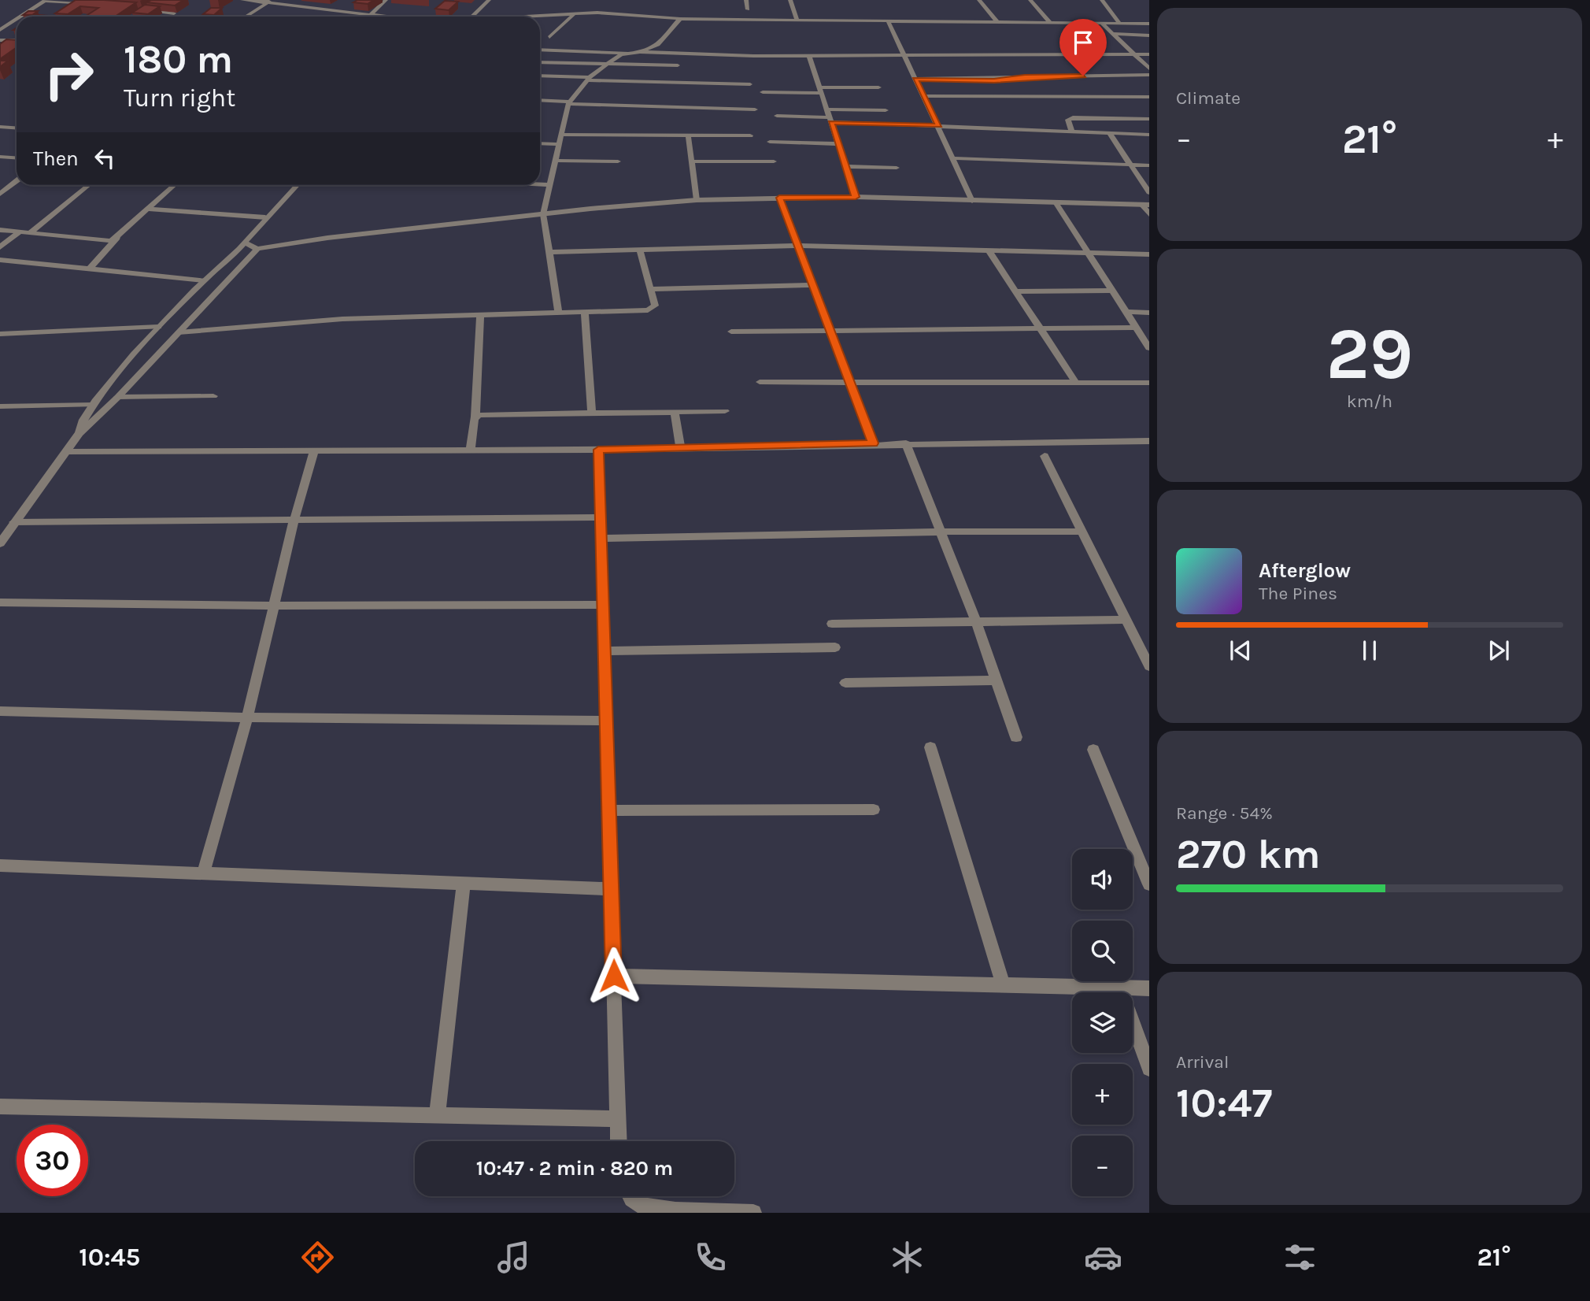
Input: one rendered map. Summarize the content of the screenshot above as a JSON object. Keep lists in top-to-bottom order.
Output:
{
  "page": {
    "tile": [
      "Climate",
      ["29", "km/h"],
      ["Range · 54%", "270 km"],
      ["Arrival", "10:47"]
    ],
    "turn": ["180 m", "Turn right"],
    "heat": ["−", "21°", "+"],
    "then": "Then",
    "song": ["Afterglow", "The Pines"],
    "map_buttons": ["+", "−"],
    "limit": "30",
    "trip": "10:47 · 2 min · 820 m",
    "tabs": ["10:45", "21°"]
  }
}
